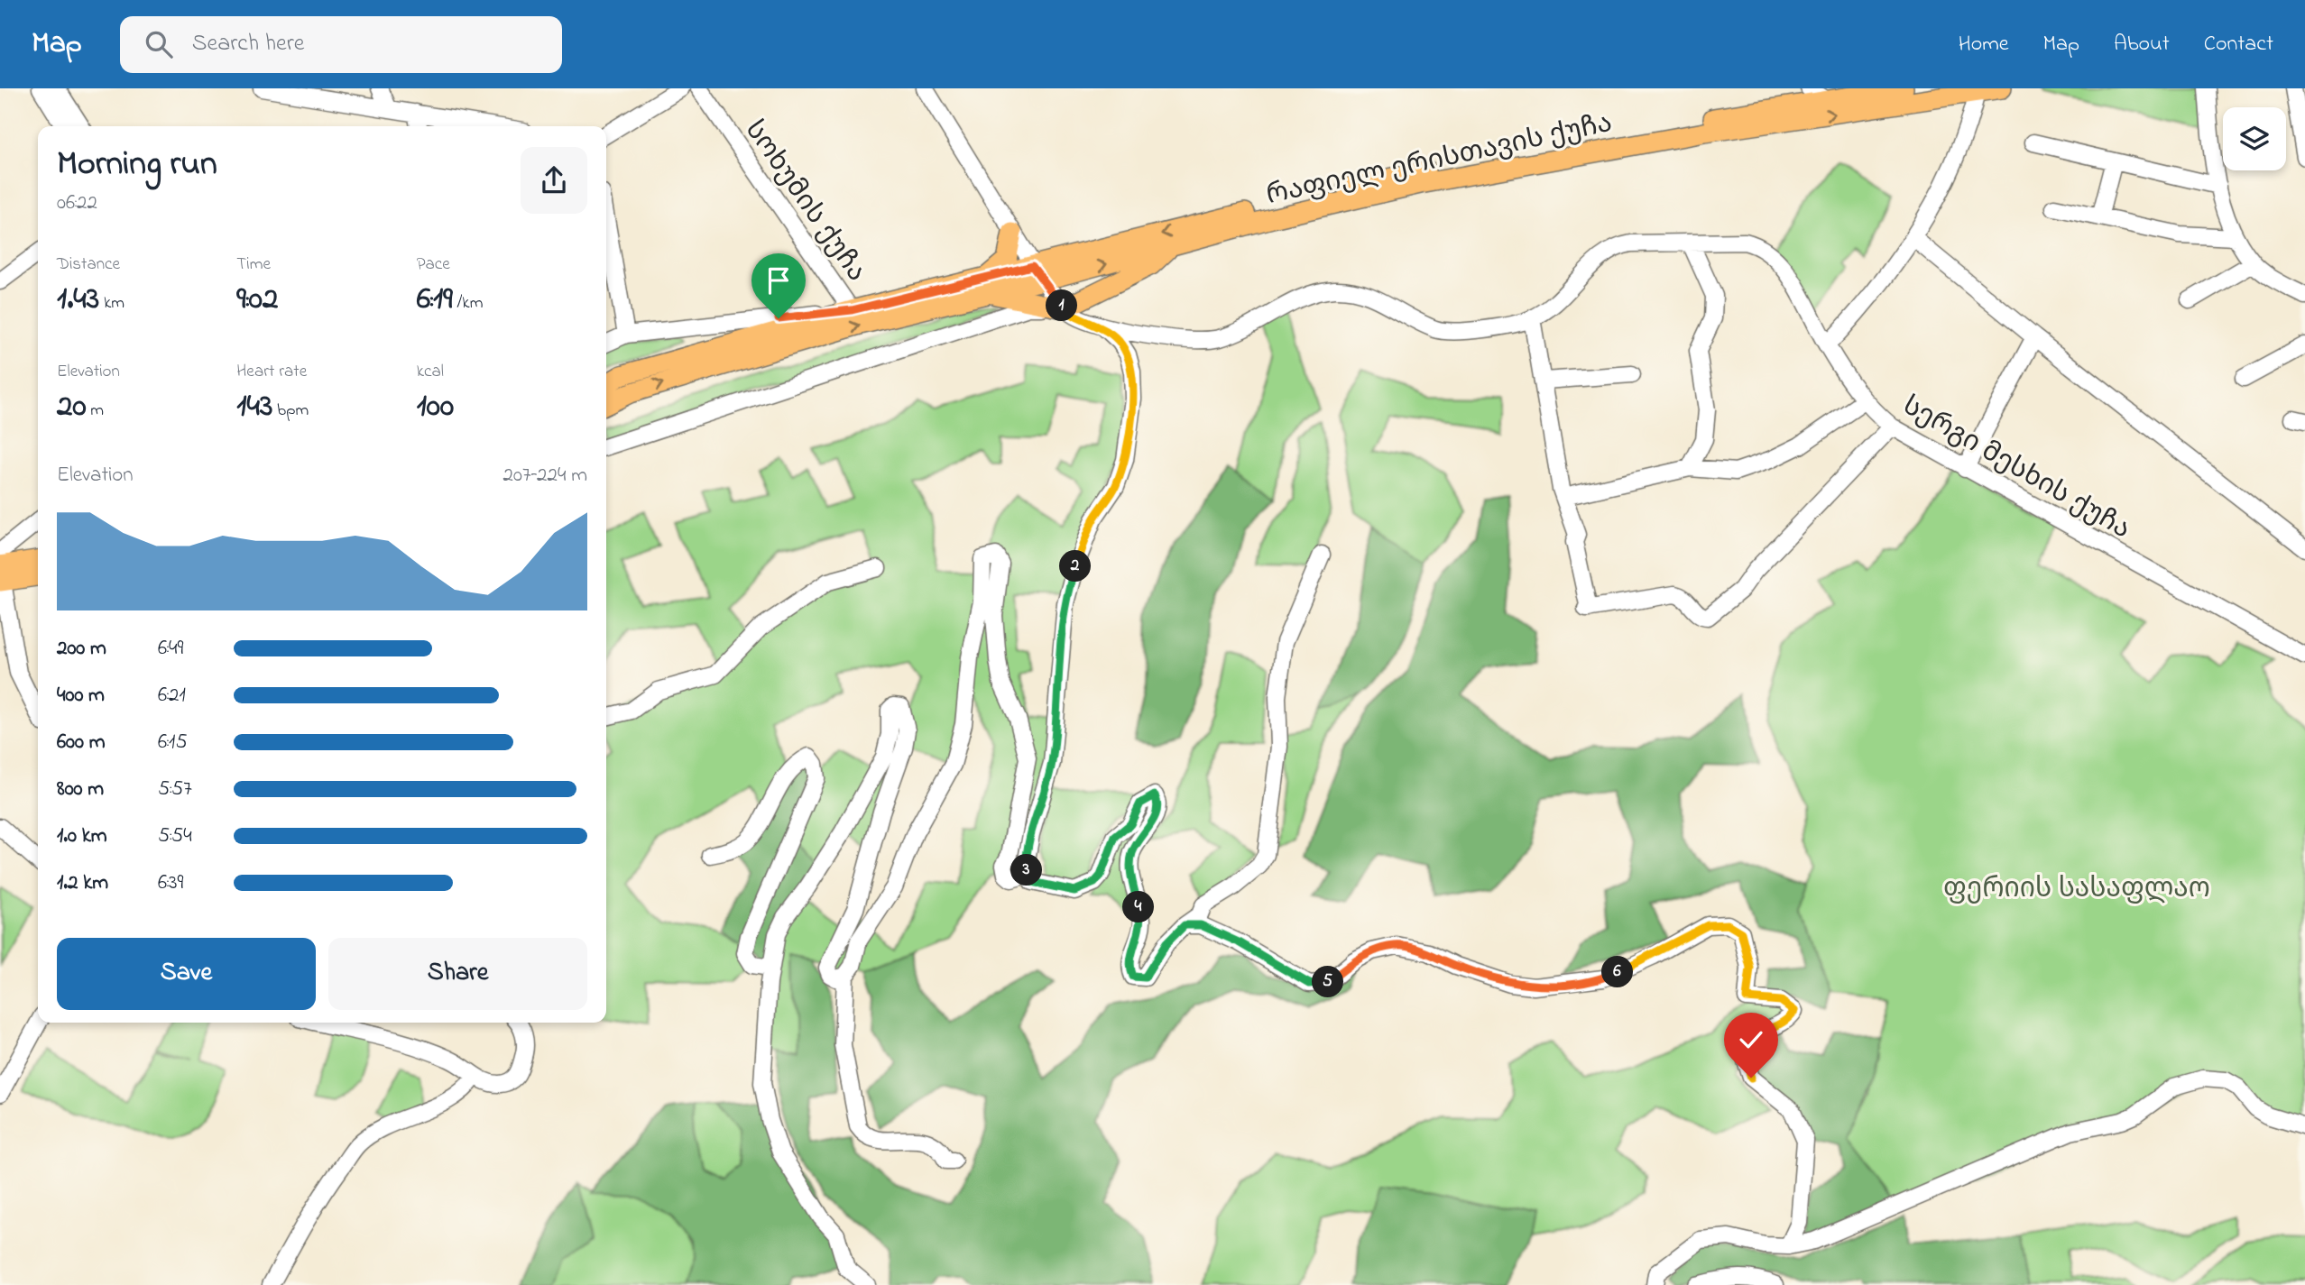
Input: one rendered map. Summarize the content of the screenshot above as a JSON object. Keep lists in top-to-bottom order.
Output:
{
  "streets": {
    "main road": ["რაფიელ ერისთავის ქუჩა"],
    "street": ["სოხუმის ქუჩა", "სერგი მესხის ქუჩა"]
  },
  "crossings": [
    ["რაფიელ ერისთავის ქუჩა", "სერგი მესხის ქუჩა"]
  ],
  "parks": ["ფერიის სასაფლაო"],
  "page": {
    "header": "Map",
    "search": "Search here",
    "nav": [
      "Home",
      "Map",
      "About",
      "Contact"
    ],
    "heading": ["Morning run", "06:22"],
    "stats": [
      ["Distance", "1.43 km"],
      ["Time", "9:02"],
      ["Pace", "6:19 /km"],
      ["Elevation", "20 m"],
      ["Heart rate", "143 bpm"],
      ["kcal", "100"]
    ],
    "pins": [
      "1",
      "2",
      "3",
      "4",
      "6",
      "5"
    ],
    "chart": ["Elevation", "207–224 m"],
    "list": [
      {
        "name": "200 m",
        "note": "6:49"
      },
      {
        "name": "400 m",
        "note": "6:21"
      },
      {
        "name": "600 m",
        "note": "6:15"
      },
      {
        "name": "800 m",
        "note": "5:57"
      },
      {
        "name": "1.0 km",
        "note": "5:54"
      },
      {
        "name": "1.2 km",
        "note": "6:39"
      }
    ],
    "buttons": ["Save", "Share"]
  }
}
